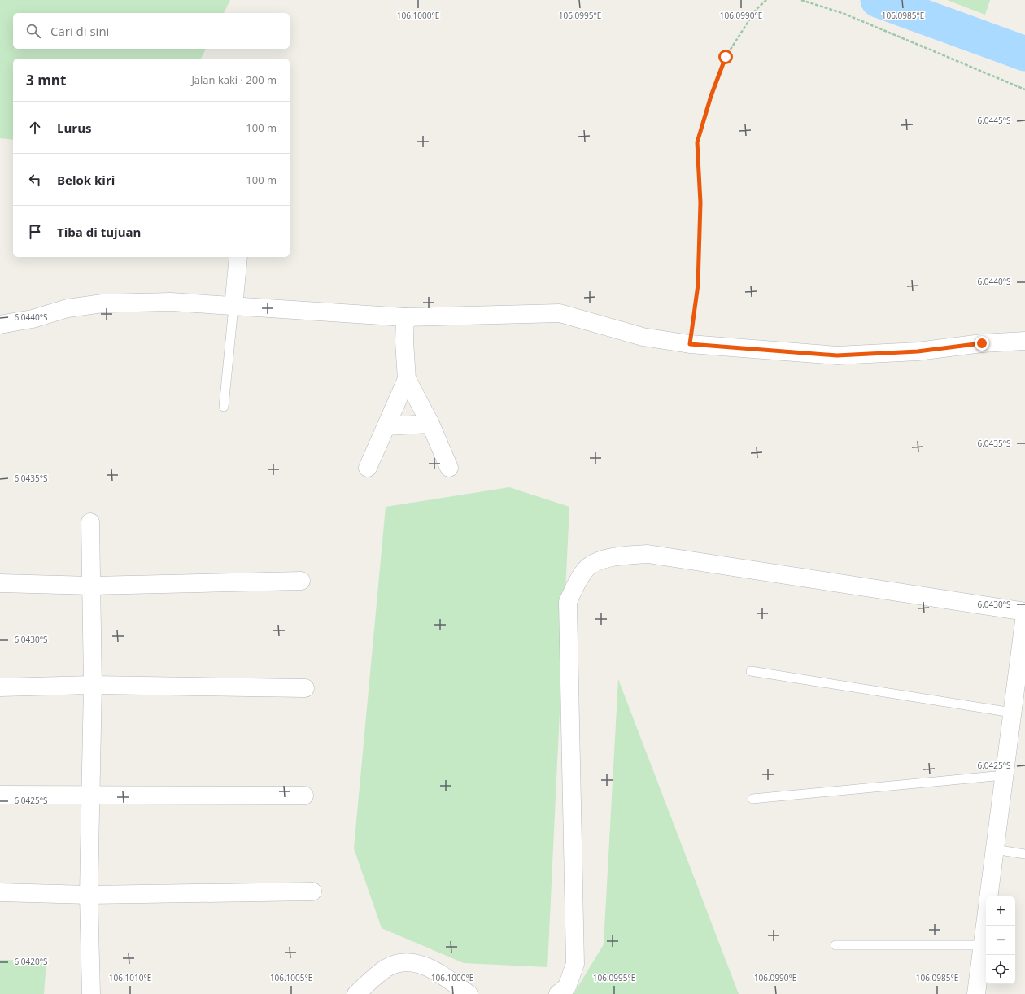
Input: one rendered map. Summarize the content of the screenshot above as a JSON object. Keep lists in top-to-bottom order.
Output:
{
  "page": {
    "search": "Cari di sini",
    "heading": ["3 mnt", "Jalan kaki · 200 m"],
    "list": [
      ["Lurus", "100 m"],
      ["Belok kiri", "100 m"],
      "Tiba di tujuan"
    ],
    "map_buttons": ["+", "−"]
  },
  "coordinates": [
    "106.1000°E",
    "106.0995°E",
    "106.0990°E",
    "106.0985°E",
    "6.0445°S",
    "6.0440°S",
    "6.0435°S",
    "6.0430°S",
    "6.0425°S",
    "6.0420°S",
    "106.1010°E",
    "106.1005°E"
  ]
}
